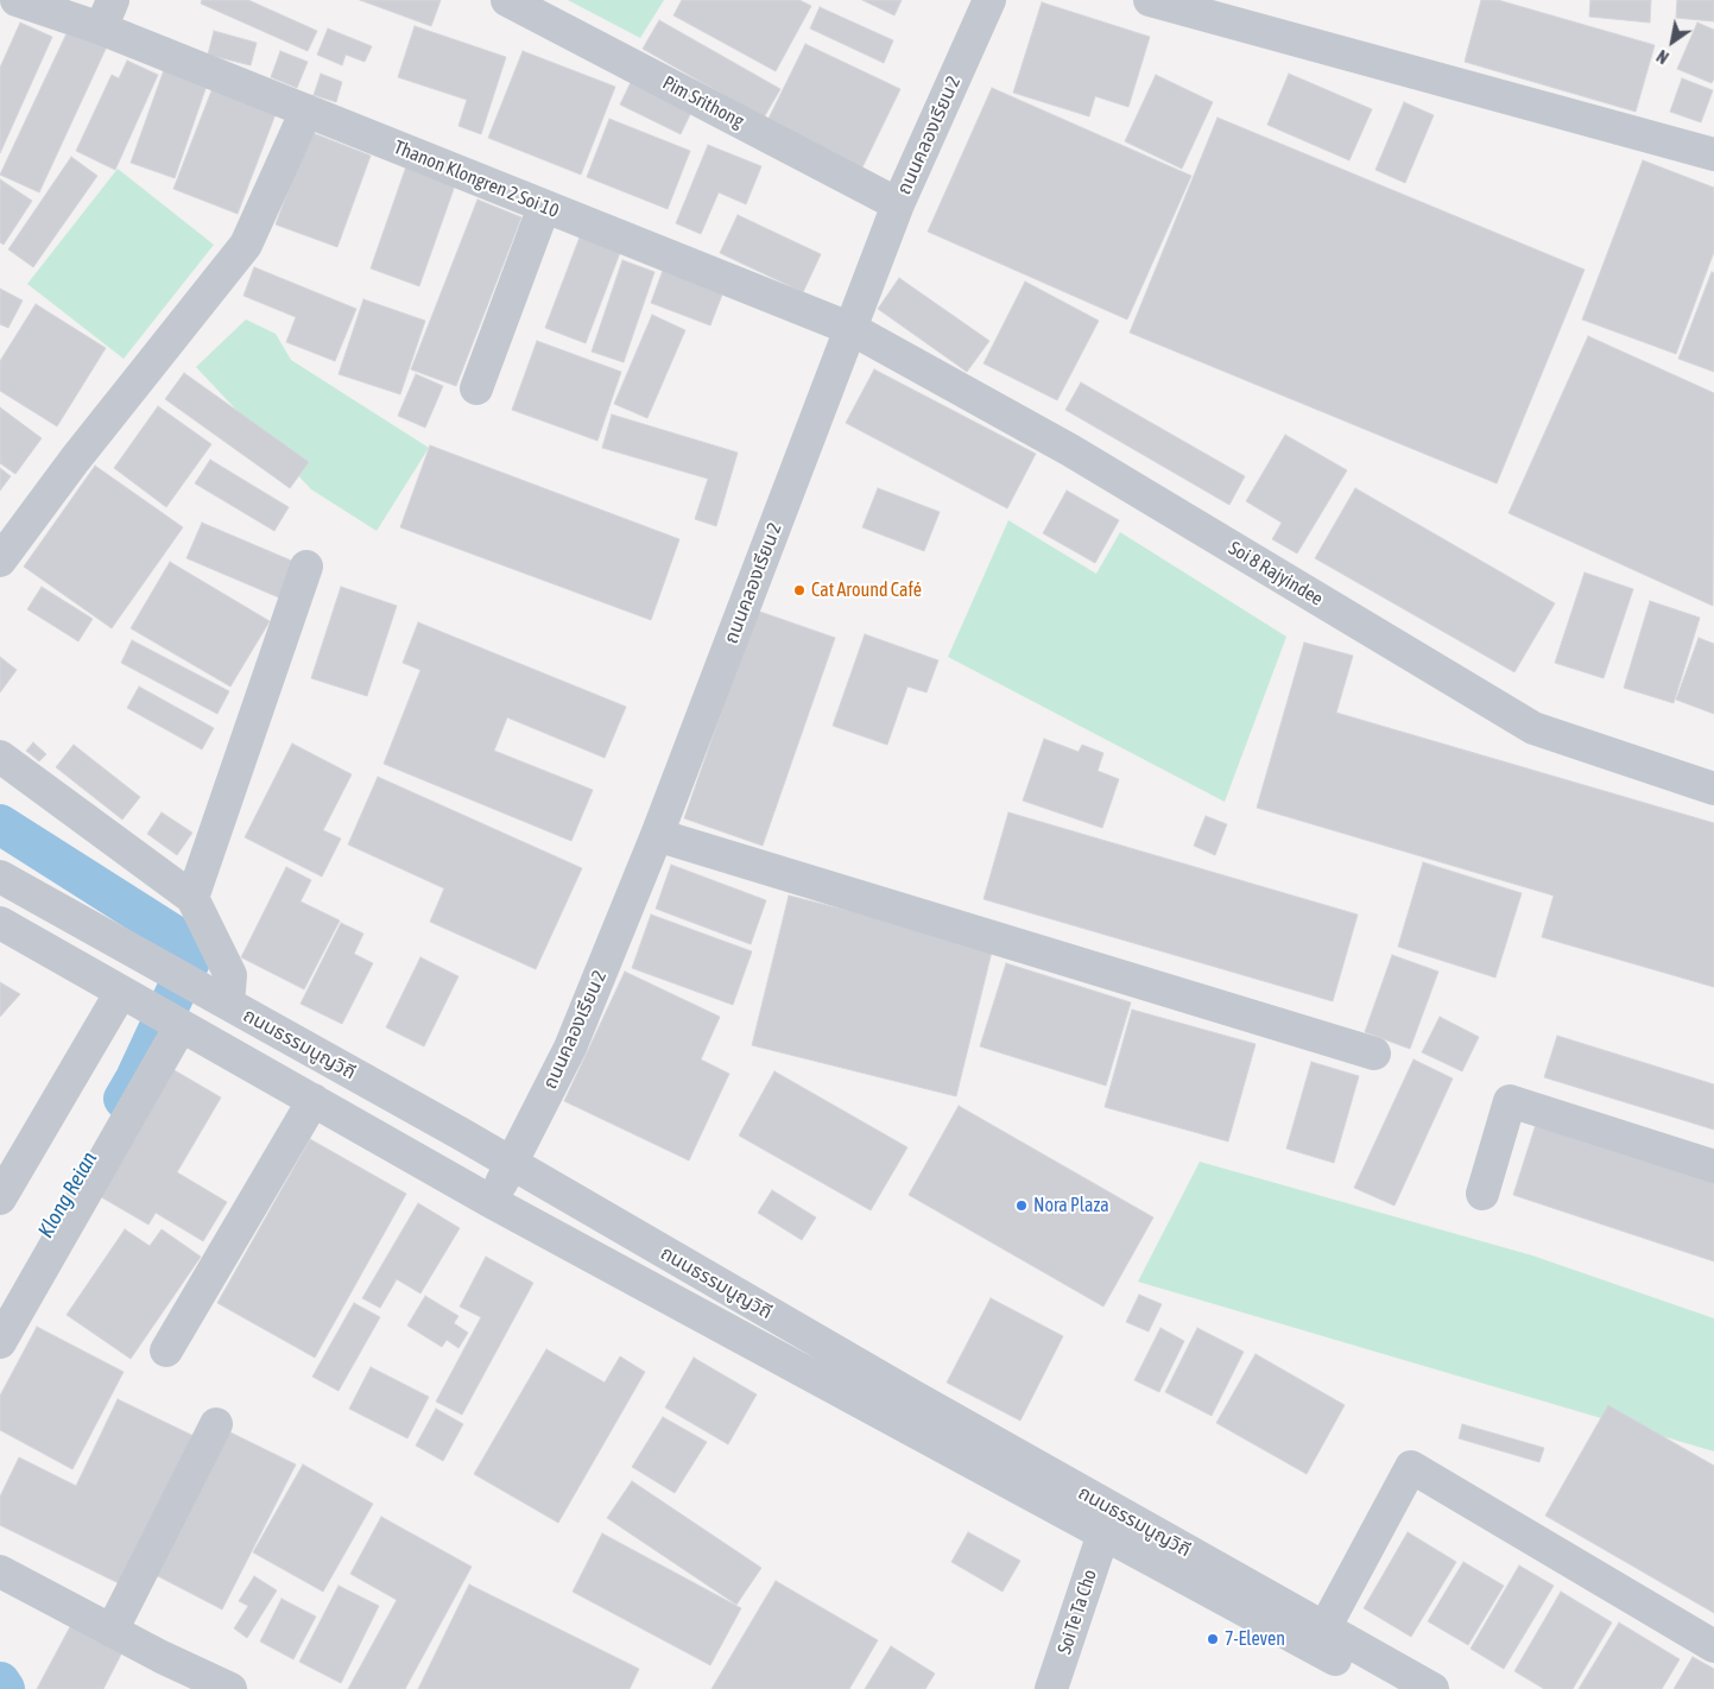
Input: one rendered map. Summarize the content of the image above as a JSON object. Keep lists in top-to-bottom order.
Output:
{
  "streets": {
    "street": [
      "Pim Srithong",
      "ถนนคลองเรียน 2",
      "Thanon Klongren 2 Soi 10",
      "Soi 8 Rajyindee",
      "ถนนธรรมนูญวิถี",
      "Soi Te Ta Cho"
    ]
  },
  "crossings": [
    ["Pim Srithong", "ถนนคลองเรียน 2"],
    ["ถนนคลองเรียน 2", "Thanon Klongren 2 Soi 10"],
    ["ถนนคลองเรียน 2", "Soi 8 Rajyindee"],
    ["ถนนคลองเรียน 2", "ถนนธรรมนูญวิถี"],
    ["Thanon Klongren 2 Soi 10", "Soi 8 Rajyindee"],
    ["ถนนธรรมนูญวิถี", "Soi Te Ta Cho"]
  ],
  "water": ["Klong Reian"],
  "places": ["Cat Around Café", "Nora Plaza", "7-Eleven"],
  "north": "bottom left"
}
